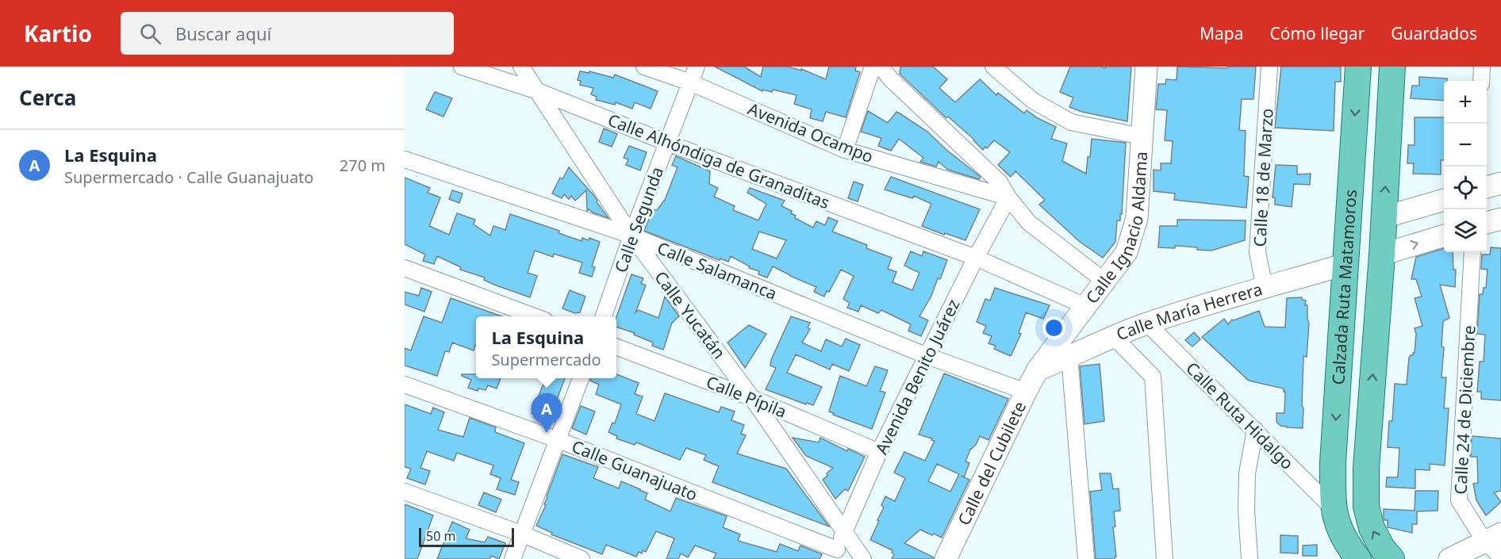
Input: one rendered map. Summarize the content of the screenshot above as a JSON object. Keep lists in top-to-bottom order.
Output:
{
  "streets": {
    "main road": ["Calzada Ruta Matamoros"],
    "street": [
      "Avenida Ocampo",
      "Calle Alhóndiga de Granaditas",
      "Calle 18 de Marzo",
      "Calle Segunda",
      "Calle Ignacio Aldama",
      "Calle Salamanca",
      "Calle María Herrera",
      "Calle Yucatán",
      "Avenida Benito Juárez",
      "Calle Pípila",
      "Calle 24 de Diciembre",
      "Calle Ruta Hidalgo",
      "Calle del Cubilete",
      "Calle Guanajuato"
    ]
  },
  "crossings": [
    ["Avenida Ocampo", "Calle Segunda"],
    ["Avenida Ocampo", "Avenida Benito Juárez"],
    ["Calle Alhóndiga de Granaditas", "Calle Segunda"],
    ["Calle Alhóndiga de Granaditas", "Calle Ignacio Aldama"],
    ["Calle Alhóndiga de Granaditas", "Calle Yucatán"],
    ["Calle Alhóndiga de Granaditas", "Avenida Benito Juárez"],
    ["Calle 18 de Marzo", "Calle María Herrera"],
    ["Calle Segunda", "Calle Salamanca"],
    ["Calle Segunda", "Calle Yucatán"],
    ["Calle Ignacio Aldama", "Calle María Herrera"],
    ["Calle Ignacio Aldama", "Calle del Cubilete"],
    ["Calle Salamanca", "Calle Yucatán"],
    ["Calle Salamanca", "Avenida Benito Juárez"],
    ["Calle Salamanca", "Calle del Cubilete"],
    ["Calzada Ruta Matamoros", "Calle María Herrera"],
    ["Calzada Ruta Matamoros", "Calle Ruta Hidalgo"],
    ["Calle María Herrera", "Calle Ruta Hidalgo"],
    ["Calle María Herrera", "Calle del Cubilete"],
    ["Calle Yucatán", "Avenida Benito Juárez"],
    ["Calle Yucatán", "Calle Pípila"],
    ["Avenida Benito Juárez", "Calle Pípila"],
    ["Avenida Benito Juárez", "Calle Guanajuato"]
  ],
  "scale_bar": "50 m",
  "page": {
    "header": "Kartio",
    "search": "Buscar aquí",
    "nav": ["Mapa", "Cómo llegar", "Guardados"],
    "heading": "Cerca",
    "map_buttons": ["+", "−"],
    "list": [
      {
        "mark": "A",
        "name": "La Esquina",
        "note": "Supermercado · Calle Guanajuato",
        "value": "270 m"
      }
    ],
    "popup": ["La Esquina", "Supermercado"],
    "pins": "A",
    "scale": "50 m"
  }
}
